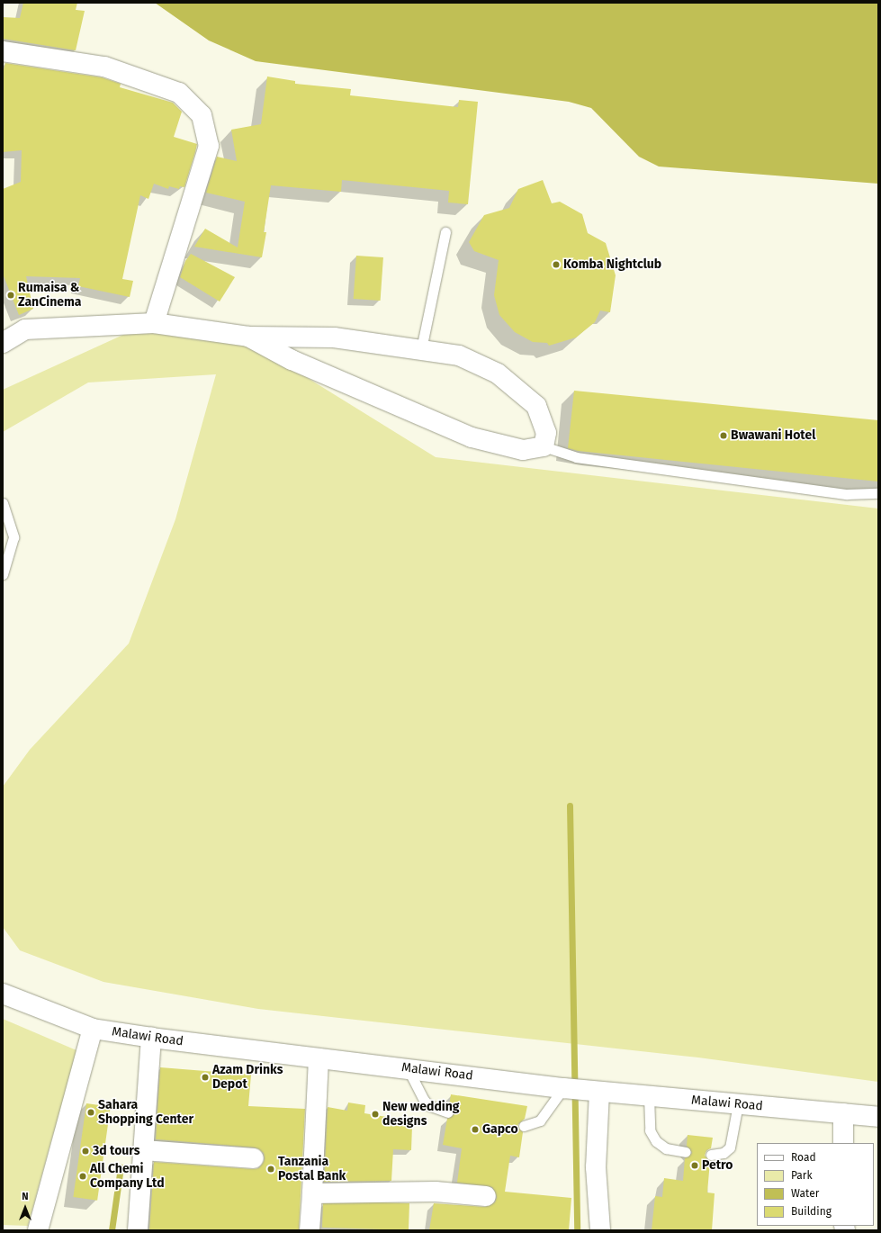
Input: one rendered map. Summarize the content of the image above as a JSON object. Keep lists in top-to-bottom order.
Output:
{
  "streets": {
    "street": ["Malawi Road"]
  },
  "places": [
    "Komba Nightclub",
    "Rumaisa & ZanCinema",
    "Bwawani Hotel",
    "Azam Drinks Depot",
    "Sahara Shopping Center",
    "New wedding designs",
    "Gapco",
    "3d tours",
    "Petro",
    "Tanzania Postal Bank",
    "All Chemi Company Ltd"
  ],
  "legend": [
    "Road",
    "Park",
    "Water",
    "Building"
  ],
  "north": "top"
}
